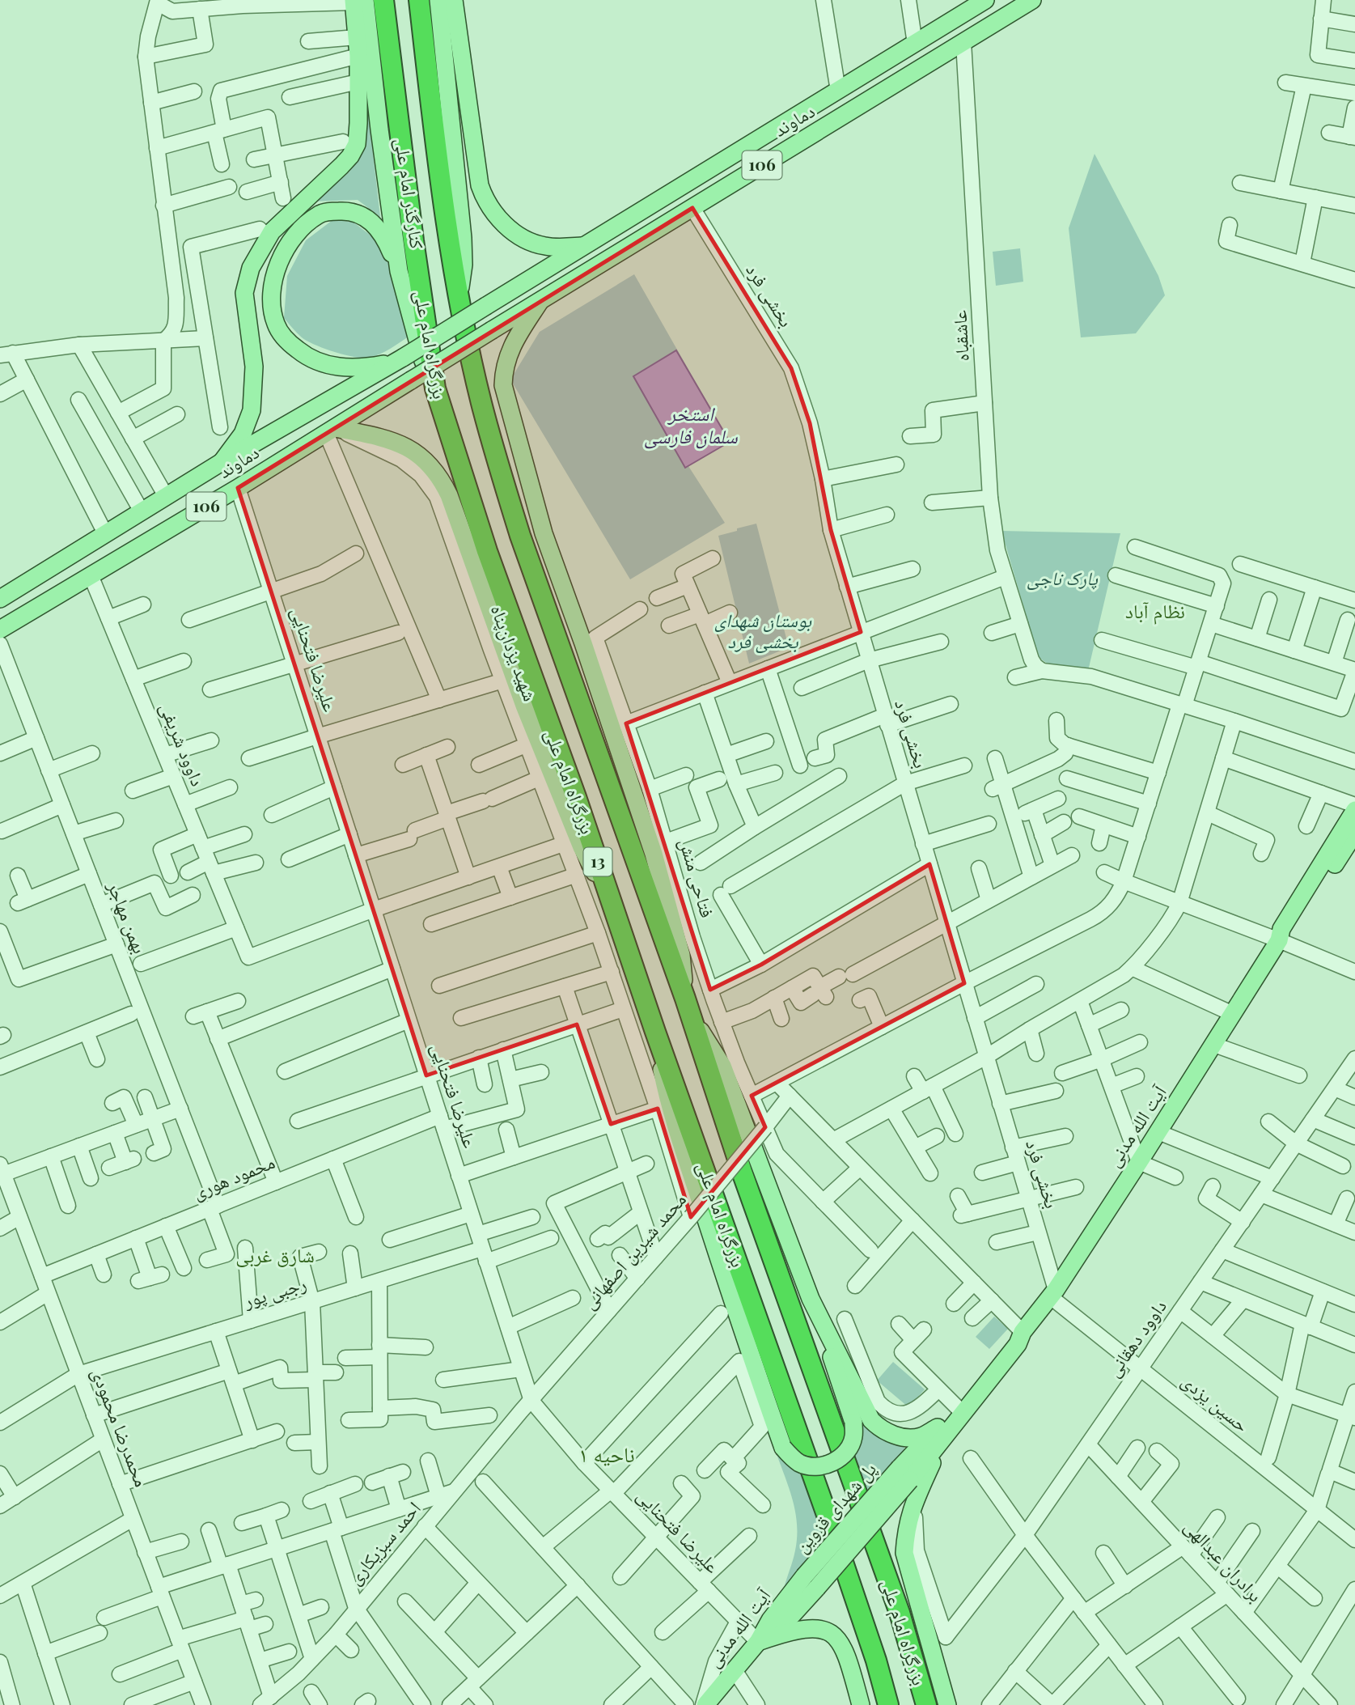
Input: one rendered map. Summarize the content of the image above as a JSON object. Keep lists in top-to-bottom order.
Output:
{
  "streets": {
    "highway": ["بزرگراه امام علی", "13"],
    "main road": [
      "دماوند",
      "106",
      "کنارگذر امام علی",
      "آیت الله مدنی",
      "پل شهدای قزوین"
    ],
    "street": [
      "بخشی فرد",
      "عاشقباه",
      "شهید یزدان‌پناه",
      "علیرضا فتحنایی",
      "داوود شریفی",
      "فتاحی منش",
      "بهمن مهاجر",
      "محمود هوری",
      "محمد شیرین اصفهانی",
      "رجبی پور",
      "داوود دهقانی",
      "حسین یزدی",
      "محمدرضا محمودی",
      "احمد سبزیکاری",
      "برادران عبدالهی"
    ]
  },
  "crossings": [
    ["دماوند", "بخشی فرد"],
    ["دماوند", "عاشقباه"],
    ["دماوند", "شهید یزدان‌پناه"],
    ["دماوند", "علیرضا فتحنایی"],
    ["دماوند", "داوود شریفی"],
    ["کنارگذر امام علی", "بزرگراه امام علی"],
    ["بخشی فرد", "آیت الله مدنی"],
    ["بخشی فرد", "حسین یزدی"],
    ["شهید یزدان‌پناه", "محمد شیرین اصفهانی"],
    ["علیرضا فتحنایی", "داوود شریفی"],
    ["علیرضا فتحنایی", "آیت الله مدنی"],
    ["علیرضا فتحنایی", "محمود هوری"],
    ["علیرضا فتحنایی", "محمد شیرین اصفهانی"],
    ["علیرضا فتحنایی", "رجبی پور"],
    ["علیرضا فتحنایی", "پل شهدای قزوین"],
    ["علیرضا فتحنایی", "احمد سبزیکاری"],
    ["فتاحی منش", "محمد شیرین اصفهانی"],
    ["بهمن مهاجر", "محمود هوری"],
    ["آیت الله مدنی", "حسین یزدی"],
    ["آیت الله مدنی", "پل شهدای قزوین"],
    ["محمود هوری", "محمدرضا محمودی"],
    ["محمد شیرین اصفهانی", "احمد سبزیکاری"],
    ["رجبی پور", "محمدرضا محمودی"],
    ["داوود دهقانی", "حسین یزدی"],
    ["داوود دهقانی", "برادران عبدالهی"]
  ],
  "districts": ["نظام آباد", "شارق غربی", "ناحیه ۱"],
  "water": ["استخر سلمان فارسی"],
  "parks": ["پارک ناجی", "بوستان شهدای بخشی فرد"]
}
